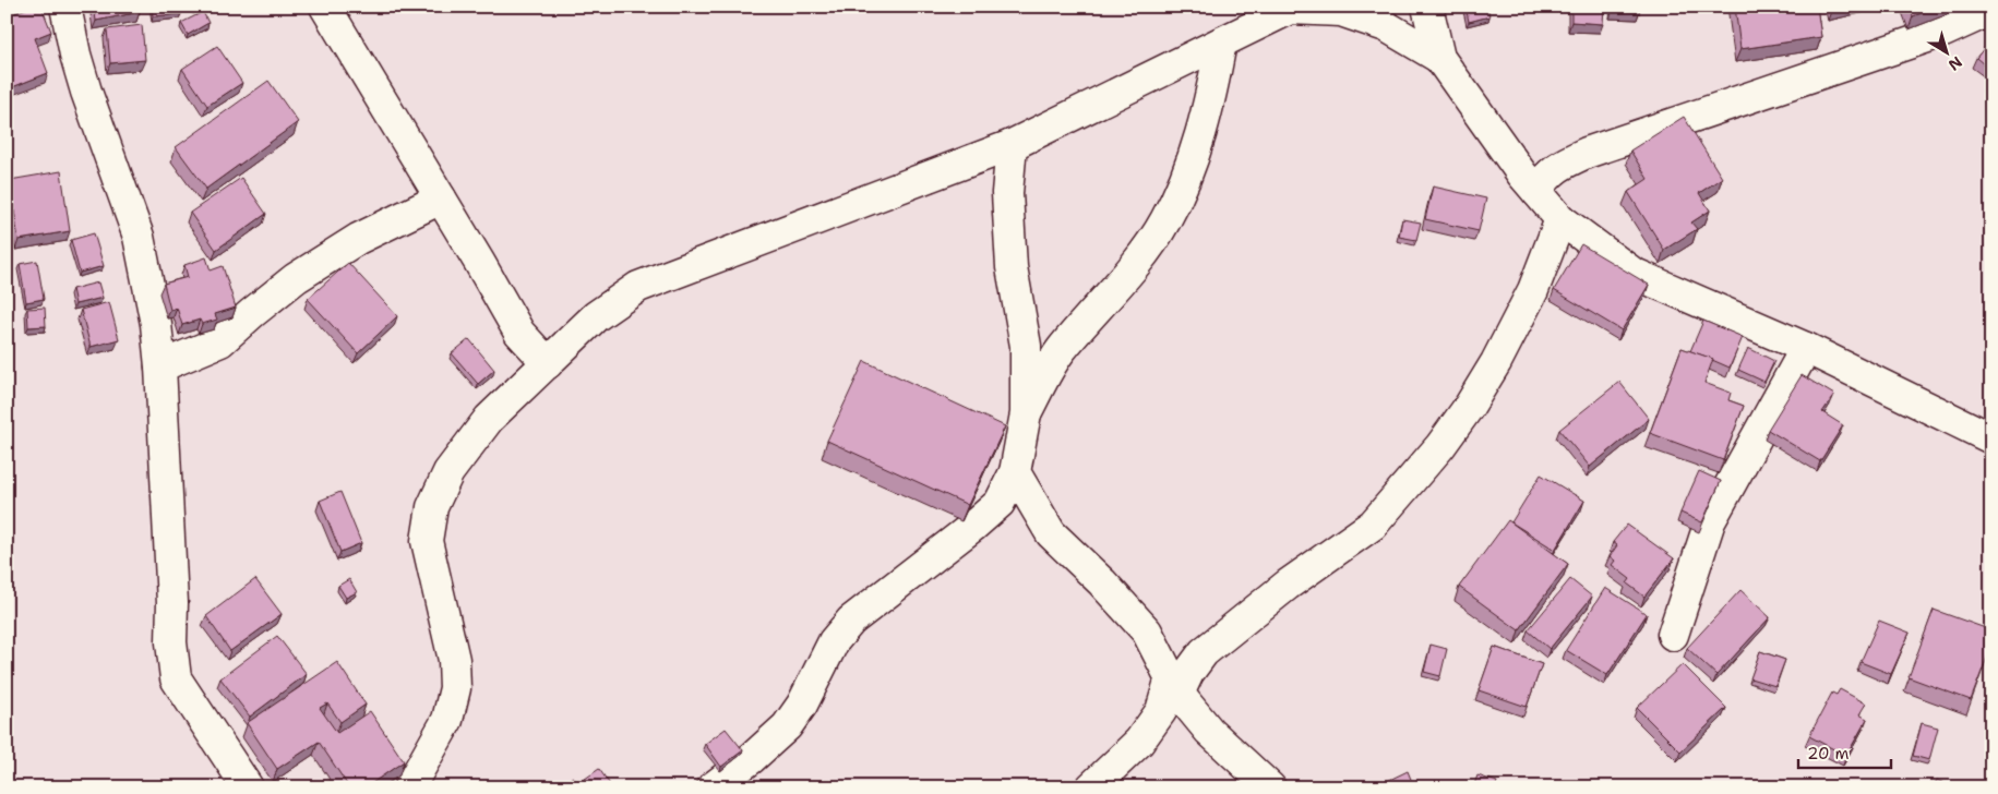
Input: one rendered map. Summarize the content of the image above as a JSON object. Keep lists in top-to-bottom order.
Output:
{
  "scale_bar": "20 m",
  "north": "bottom right"
}
